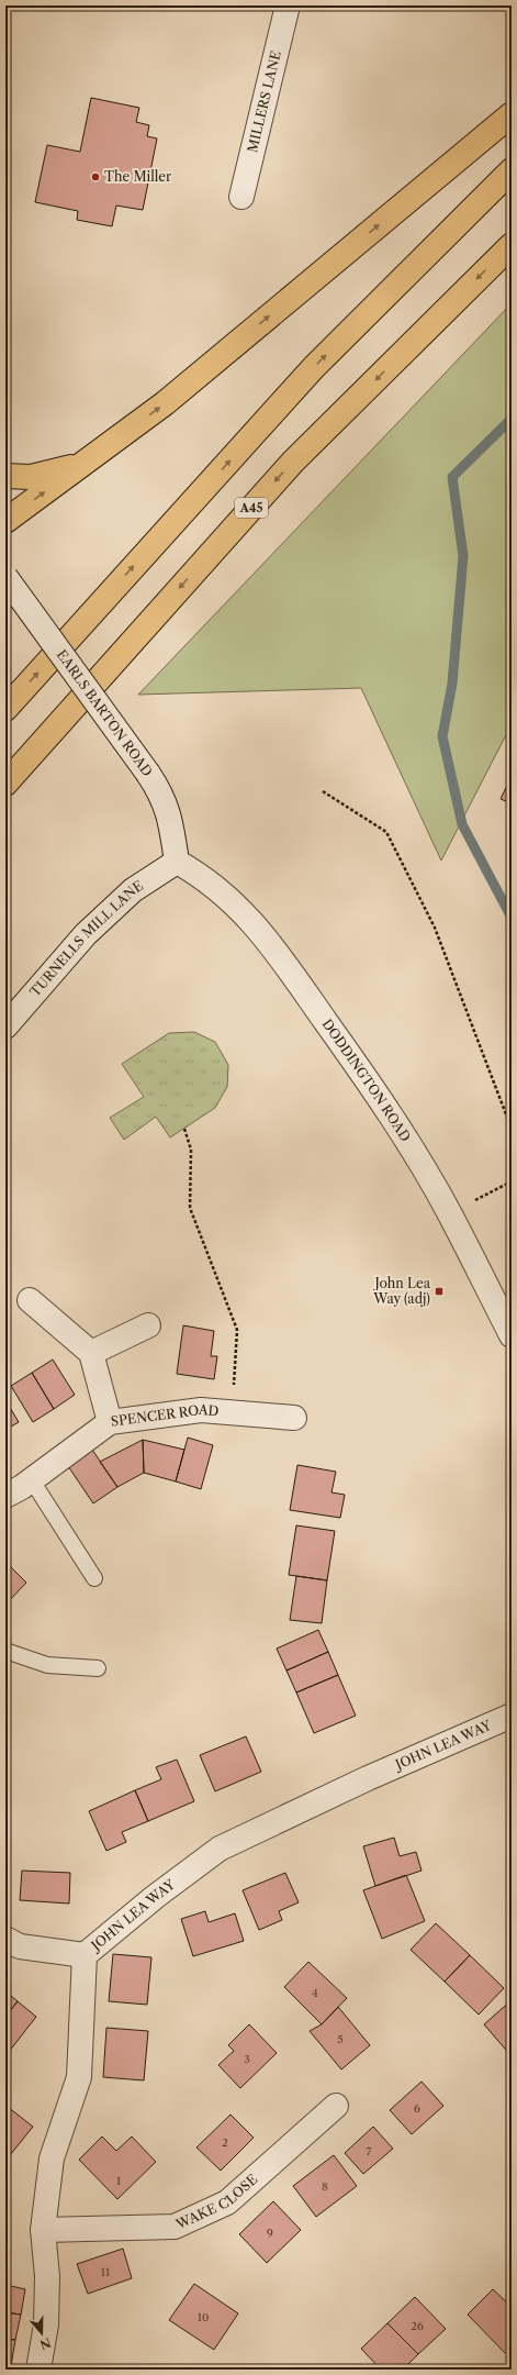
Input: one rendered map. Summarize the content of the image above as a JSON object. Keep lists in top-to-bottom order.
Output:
{
  "streets": {
    "highway": ["A45"],
    "street": [
      "MILLERS LANE",
      "EARLS BARTON ROAD",
      "TURNELLS MILL LANE",
      "DODDINGTON ROAD",
      "SPENCER ROAD",
      "JOHN LEA WAY",
      "WAKE CLOSE"
    ]
  },
  "crossings": [
    ["EARLS BARTON ROAD", "TURNELLS MILL LANE"],
    ["EARLS BARTON ROAD", "DODDINGTON ROAD"],
    ["TURNELLS MILL LANE", "DODDINGTON ROAD"],
    ["JOHN LEA WAY", "WAKE CLOSE"]
  ],
  "places": {
    "other": ["The Miller"],
    "transit": ["John Lea Way (adj)"]
  },
  "house_numbers": [
    "4",
    "5",
    "3",
    "6",
    "2",
    "7",
    "1",
    "8",
    "9",
    "11",
    "10",
    "26"
  ],
  "north": "bottom"
}
